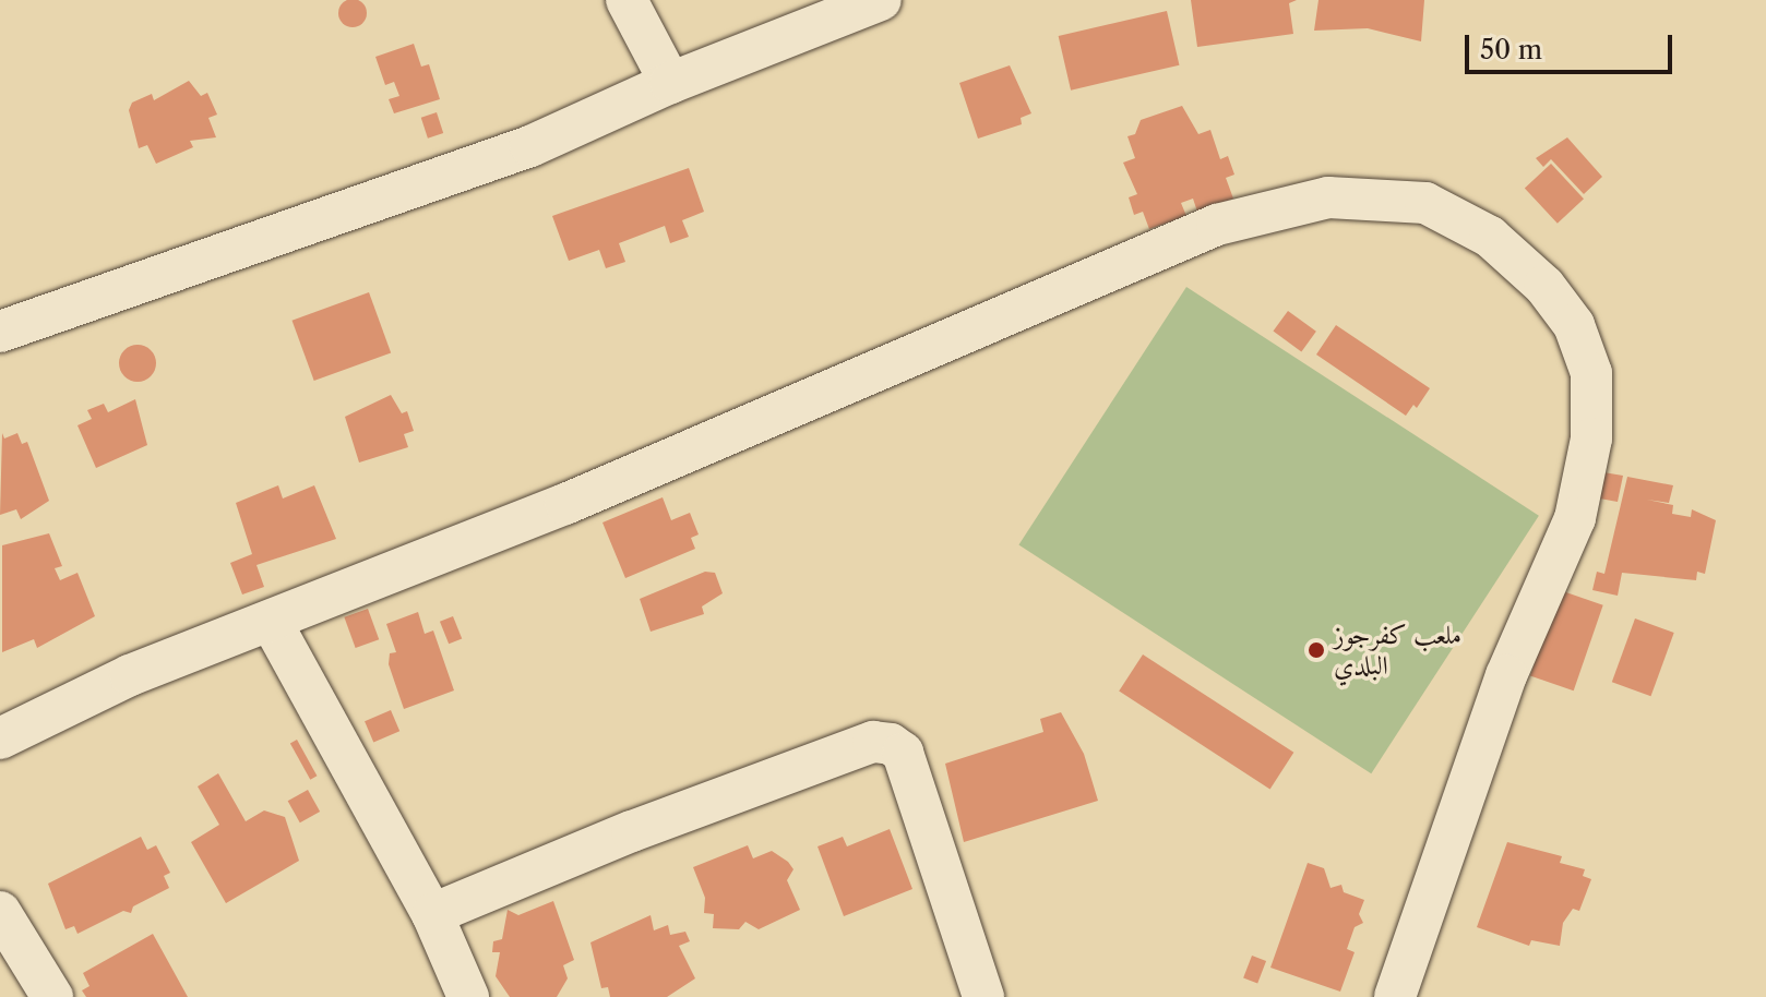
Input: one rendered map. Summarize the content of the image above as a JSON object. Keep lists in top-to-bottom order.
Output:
{
  "places": ["ملعب كفرجوز البلدي"],
  "scale_bar": "50 m"
}
